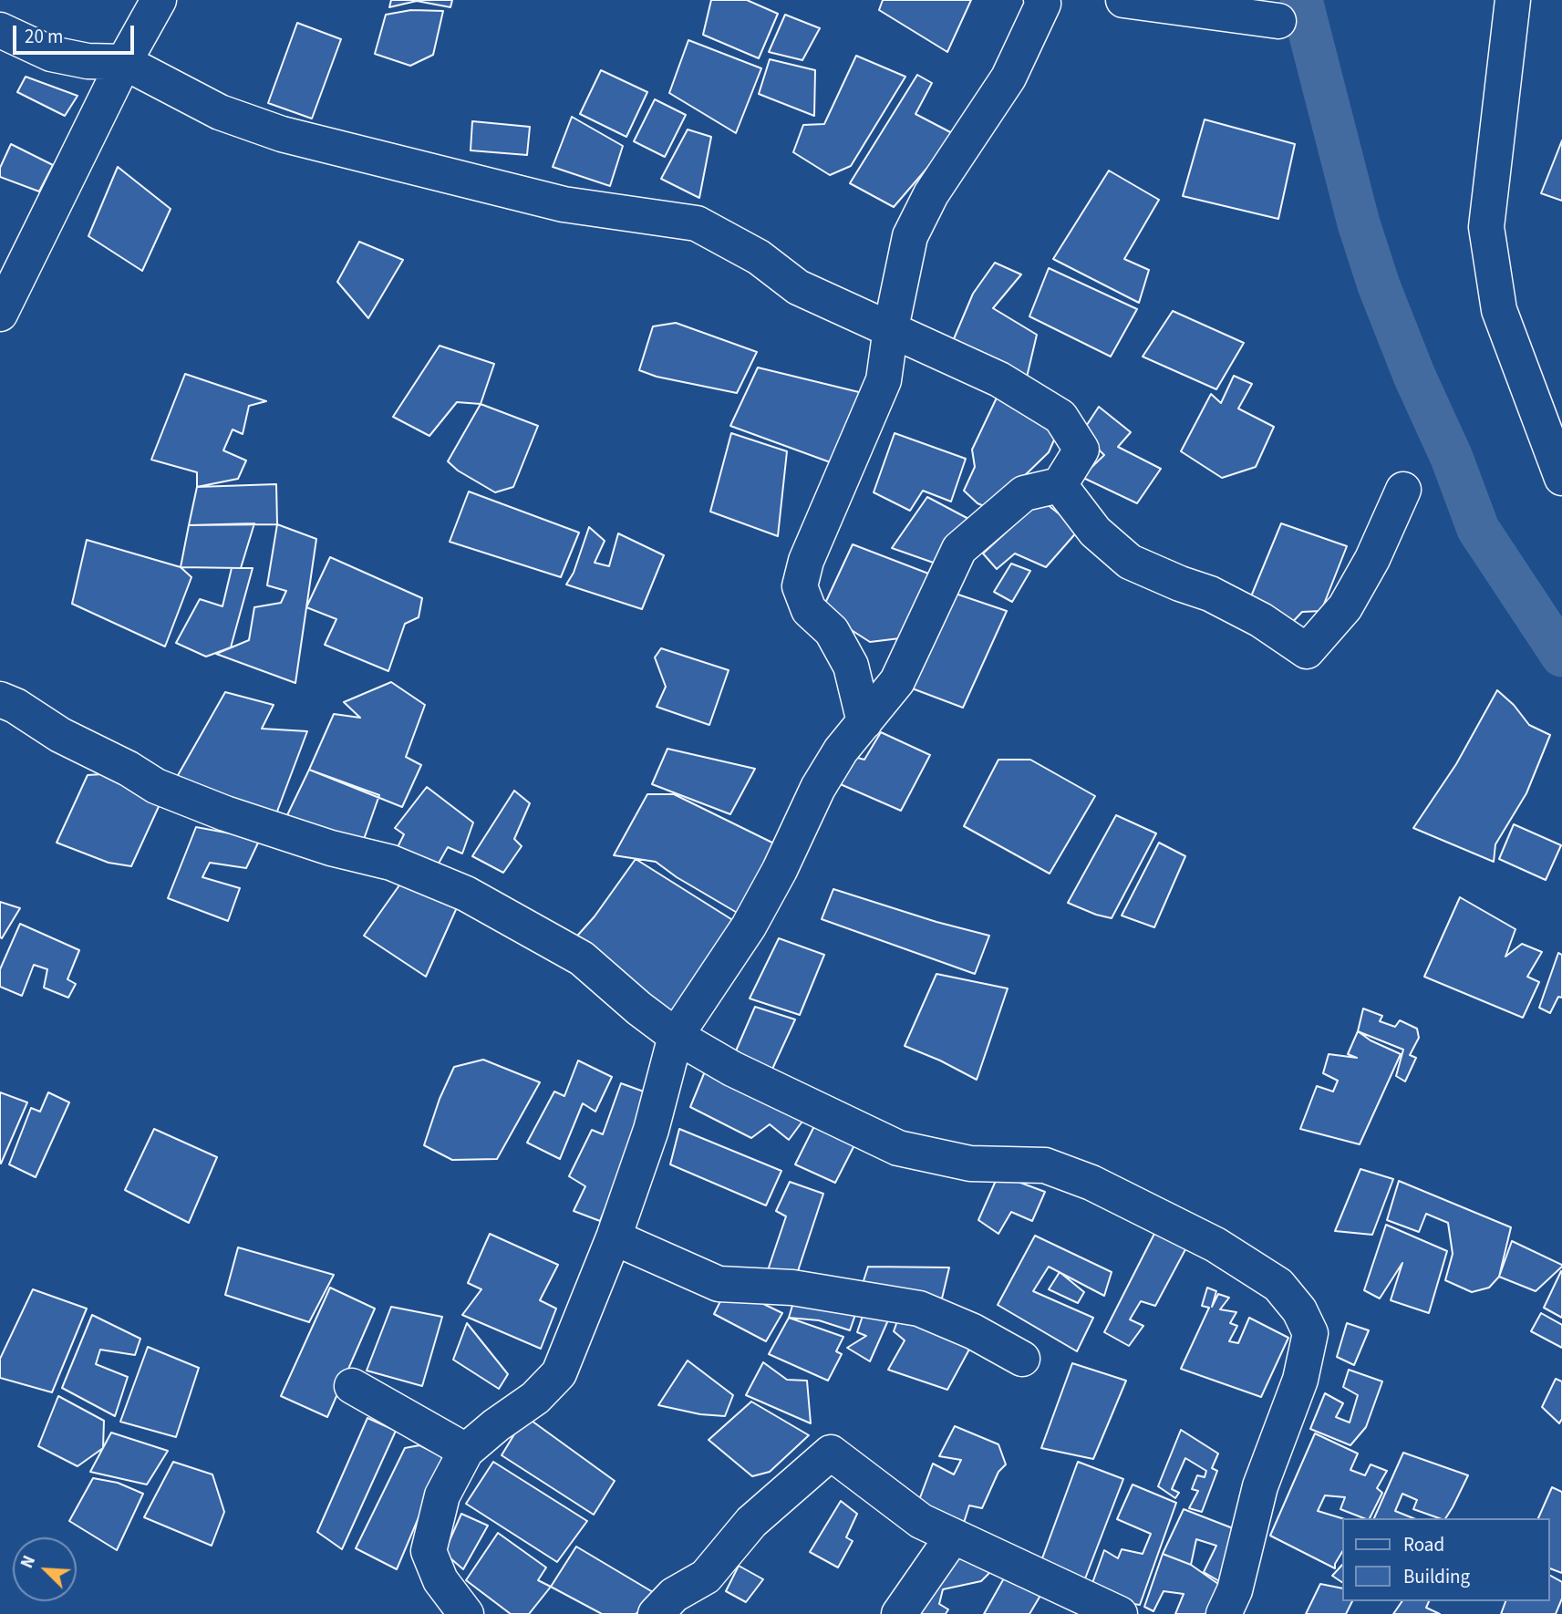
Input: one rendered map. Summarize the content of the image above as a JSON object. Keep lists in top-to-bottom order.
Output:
{
  "legend": ["Road", "Building"],
  "scale_bar": "20 m",
  "north": "top left"
}
